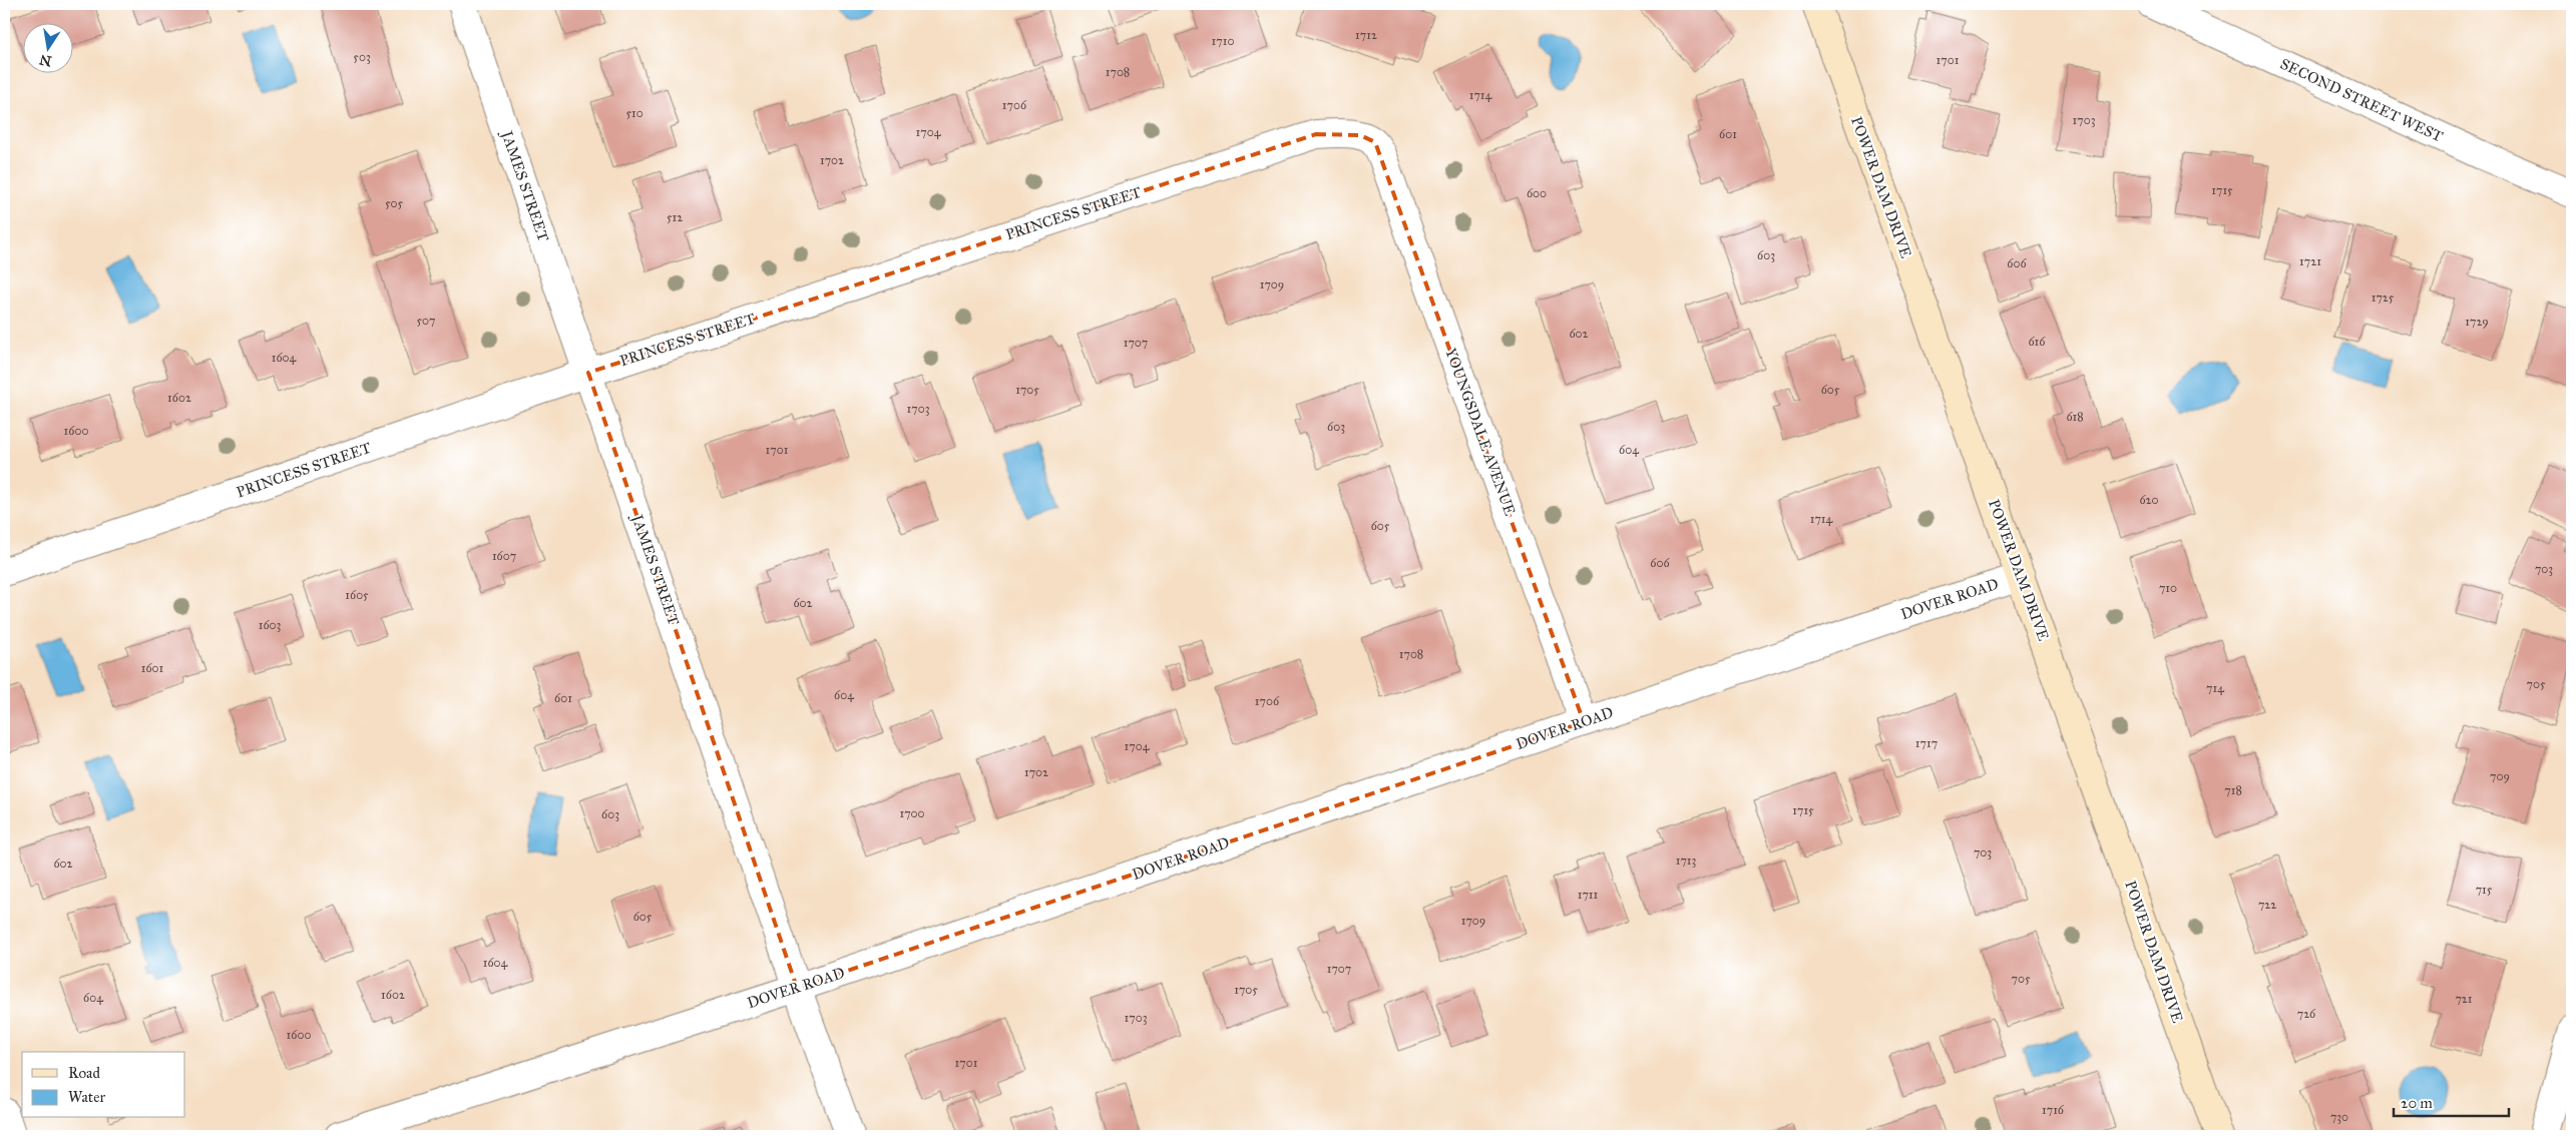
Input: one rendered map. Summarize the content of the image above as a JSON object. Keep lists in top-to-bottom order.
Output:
{
  "streets": {
    "main road": ["POWER DAM DRIVE"],
    "street": [
      "SECOND STREET WEST",
      "JAMES STREET",
      "PRINCESS STREET",
      "YOUNGSDALE AVENUE",
      "DOVER ROAD"
    ]
  },
  "crossings": [
    ["JAMES STREET", "PRINCESS STREET"],
    ["JAMES STREET", "DOVER ROAD"],
    ["POWER DAM DRIVE", "DOVER ROAD"],
    ["PRINCESS STREET", "YOUNGSDALE AVENUE"],
    ["YOUNGSDALE AVENUE", "DOVER ROAD"]
  ],
  "house_numbers": [
    "1712",
    "1710",
    "503",
    "1701",
    "1708",
    "1714",
    "1706",
    "510",
    "1703",
    "1704",
    "601",
    "1702",
    "1715",
    "600",
    "505",
    "512",
    "603",
    "1721",
    "606",
    "1709",
    "1725",
    "507",
    "1729",
    "602",
    "616",
    "1707",
    "1604",
    "1705",
    "605",
    "1602",
    "1703",
    "618",
    "603",
    "1600",
    "1701",
    "604",
    "620",
    "1714",
    "605",
    "1607",
    "606",
    "703",
    "710",
    "1605",
    "602",
    "1603",
    "1708",
    "1601",
    "705",
    "714",
    "604",
    "601",
    "1706",
    "1717",
    "1704",
    "1702",
    "709",
    "718",
    "1715",
    "1700",
    "603",
    "703",
    "1713",
    "602",
    "715",
    "1711",
    "722",
    "605",
    "1709",
    "1604",
    "1707",
    "705",
    "1705",
    "1602",
    "604",
    "721",
    "726",
    "1703",
    "1600",
    "1701",
    "1716",
    "730"
  ],
  "legend": ["Road", "Water"],
  "scale_bar": "20 m",
  "north": "bottom"
}
